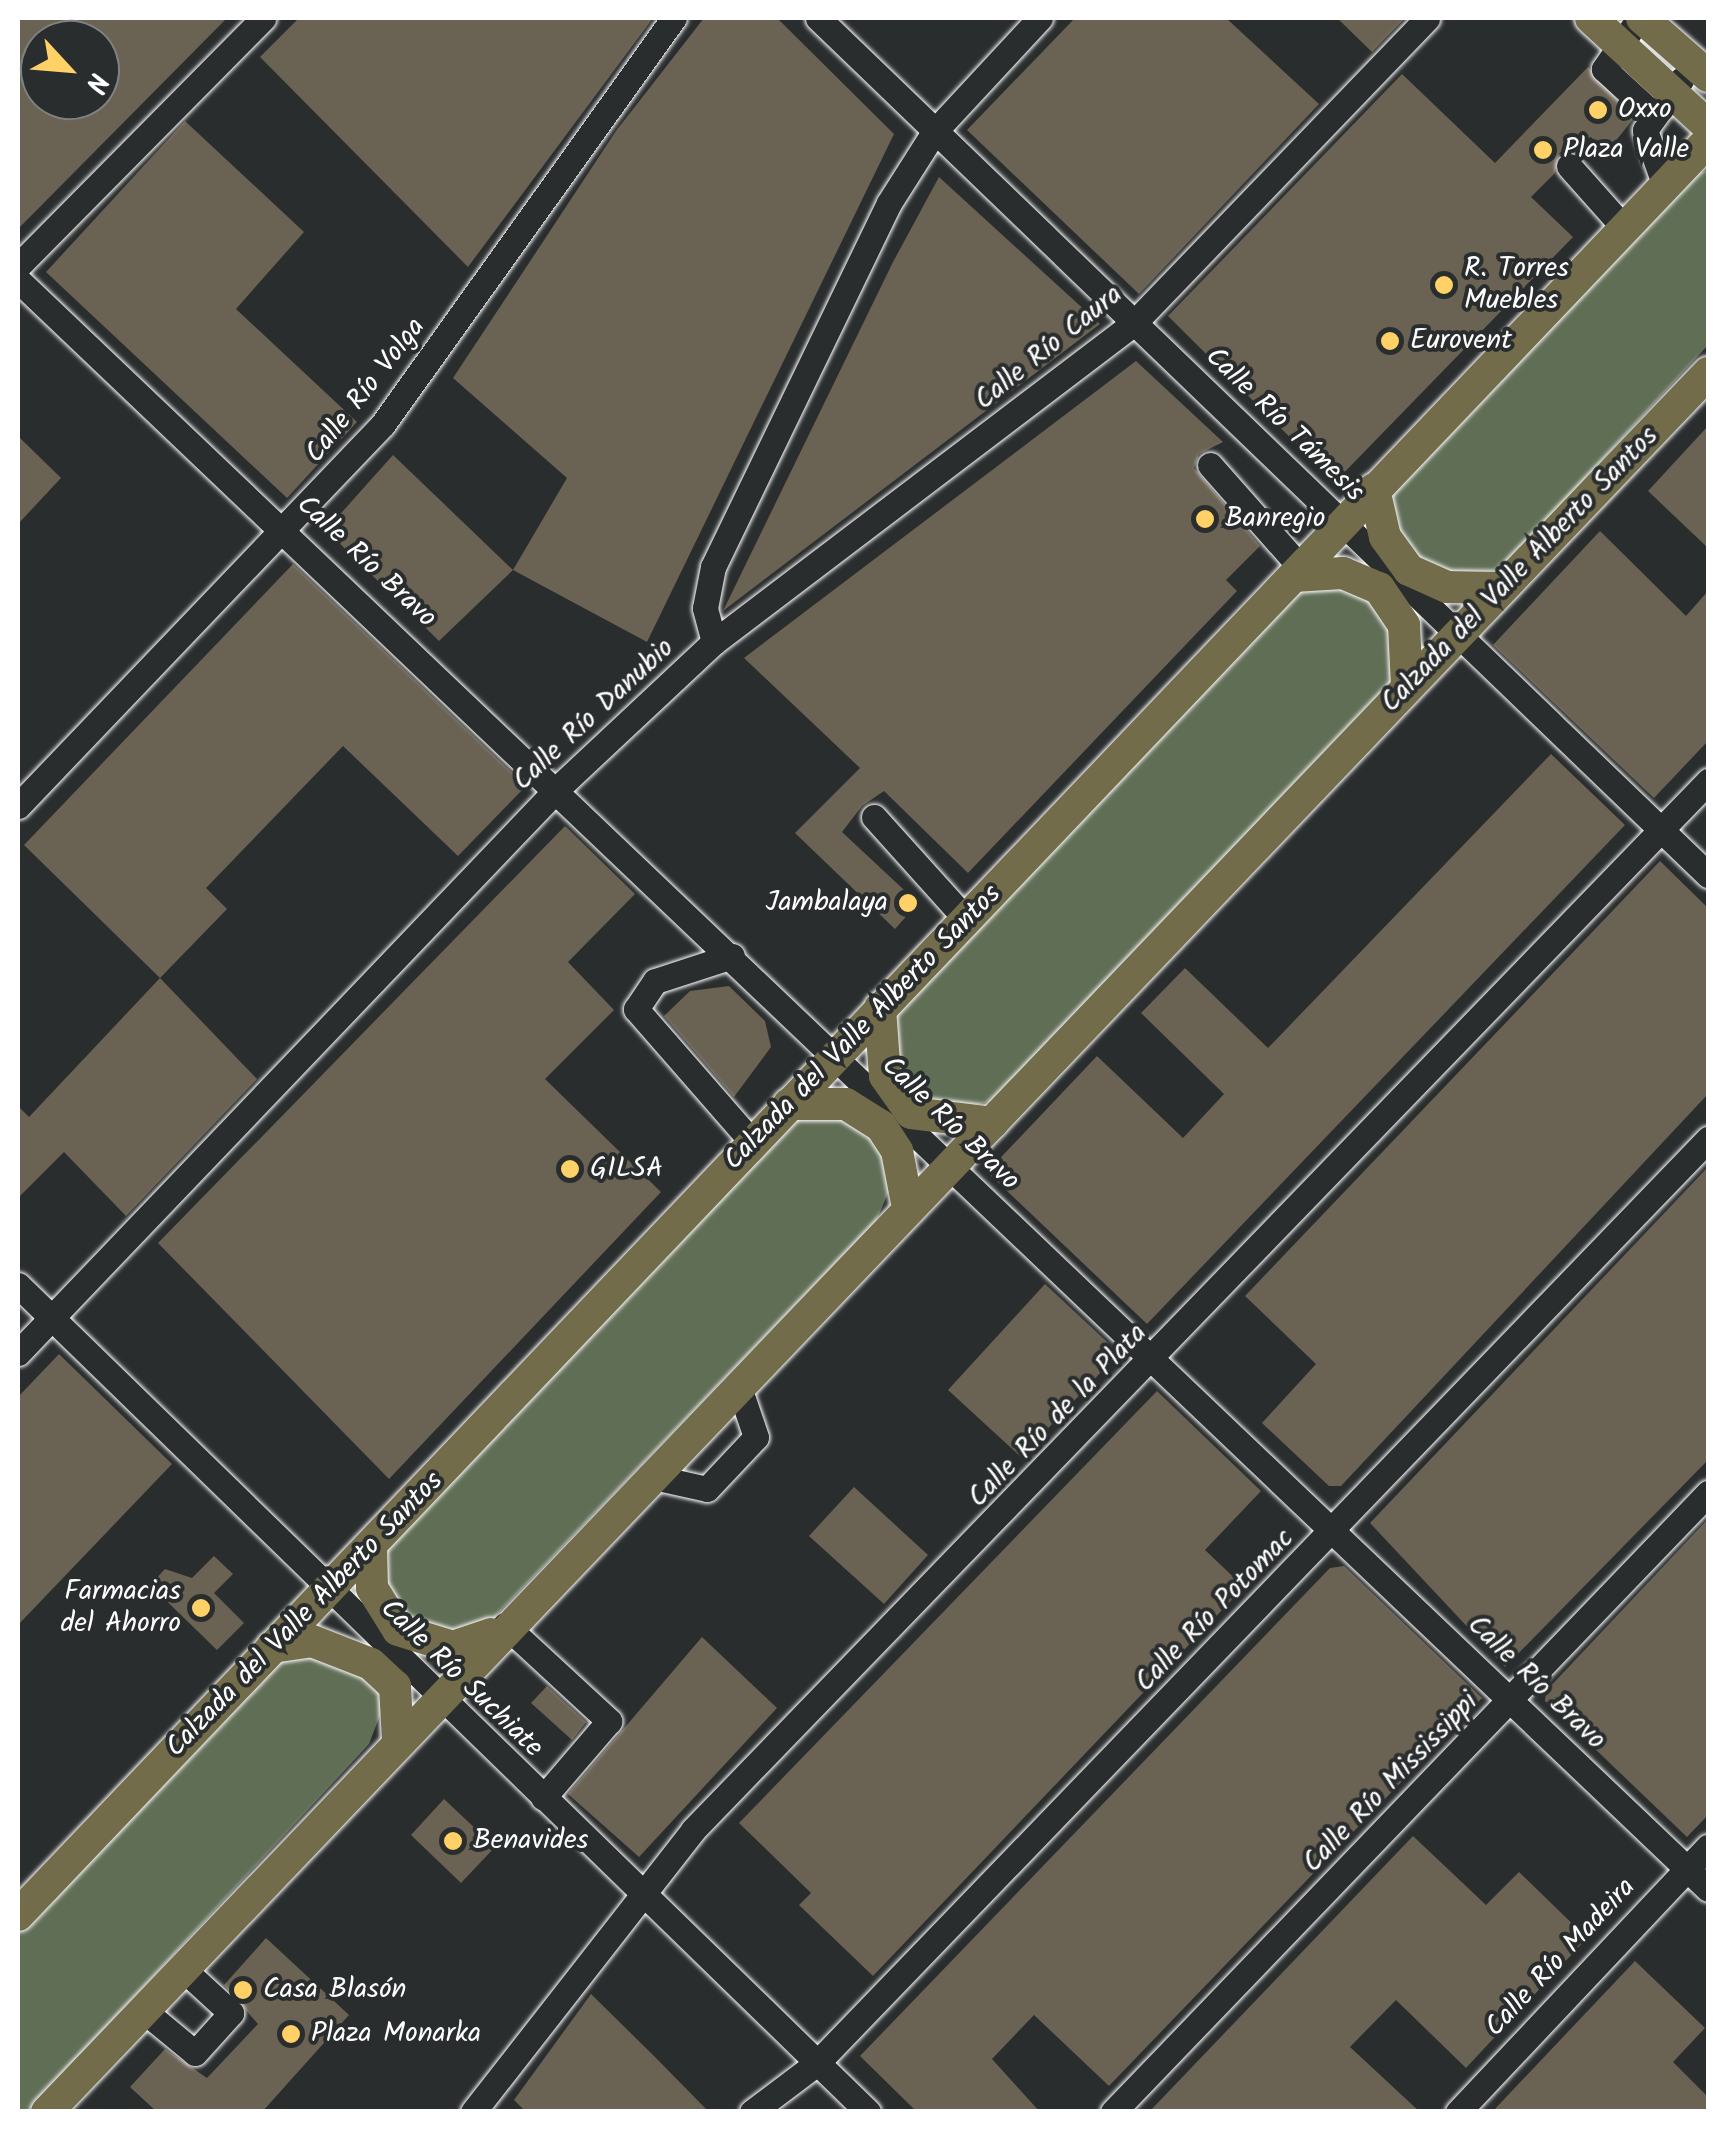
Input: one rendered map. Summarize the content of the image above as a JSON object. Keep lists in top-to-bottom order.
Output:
{
  "streets": {
    "main road": ["Calzada del Valle Alberto Santos"],
    "street": [
      "Calle Río Caura",
      "Calle Río Volga",
      "Calle Río Támesis",
      "Calle Río Bravo",
      "Calle Río Danubio",
      "Calle Río de la Plata",
      "Calle Río Potomac",
      "Calle Río Suchiate",
      "Calle Río Mississippi",
      "Calle Río Madeira"
    ]
  },
  "crossings": [
    ["Calle Río Caura", "Calle Río Támesis"],
    ["Calle Río Caura", "Calle Río Danubio"],
    ["Calle Río Volga", "Calle Río Bravo"],
    ["Calle Río Támesis", "Calzada del Valle Alberto Santos"],
    ["Calle Río Támesis", "Calle Río Danubio"],
    ["Calle Río Támesis", "Calle Río de la Plata"],
    ["Calle Río Bravo", "Calzada del Valle Alberto Santos"],
    ["Calle Río Bravo", "Calle Río Danubio"],
    ["Calle Río Bravo", "Calle Río de la Plata"],
    ["Calle Río Bravo", "Calle Río Potomac"],
    ["Calle Río Bravo", "Calle Río Mississippi"],
    ["Calle Río Bravo", "Calle Río Madeira"],
    ["Calzada del Valle Alberto Santos", "Calle Río Suchiate"],
    ["Calle Río Danubio", "Calle Río Suchiate"],
    ["Calle Río de la Plata", "Calle Río Suchiate"],
    ["Calle Río Potomac", "Calle Río Suchiate"]
  ],
  "places": [
    "Oxxo",
    "Plaza Valle",
    "R. Torres Muebles",
    "Eurovent",
    "Banregio",
    "Jambalaya",
    "GILSA",
    "Farmacias del Ahorro",
    "Benavides",
    "Casa Blasón",
    "Plaza Monarka"
  ],
  "north": "bottom right"
}
